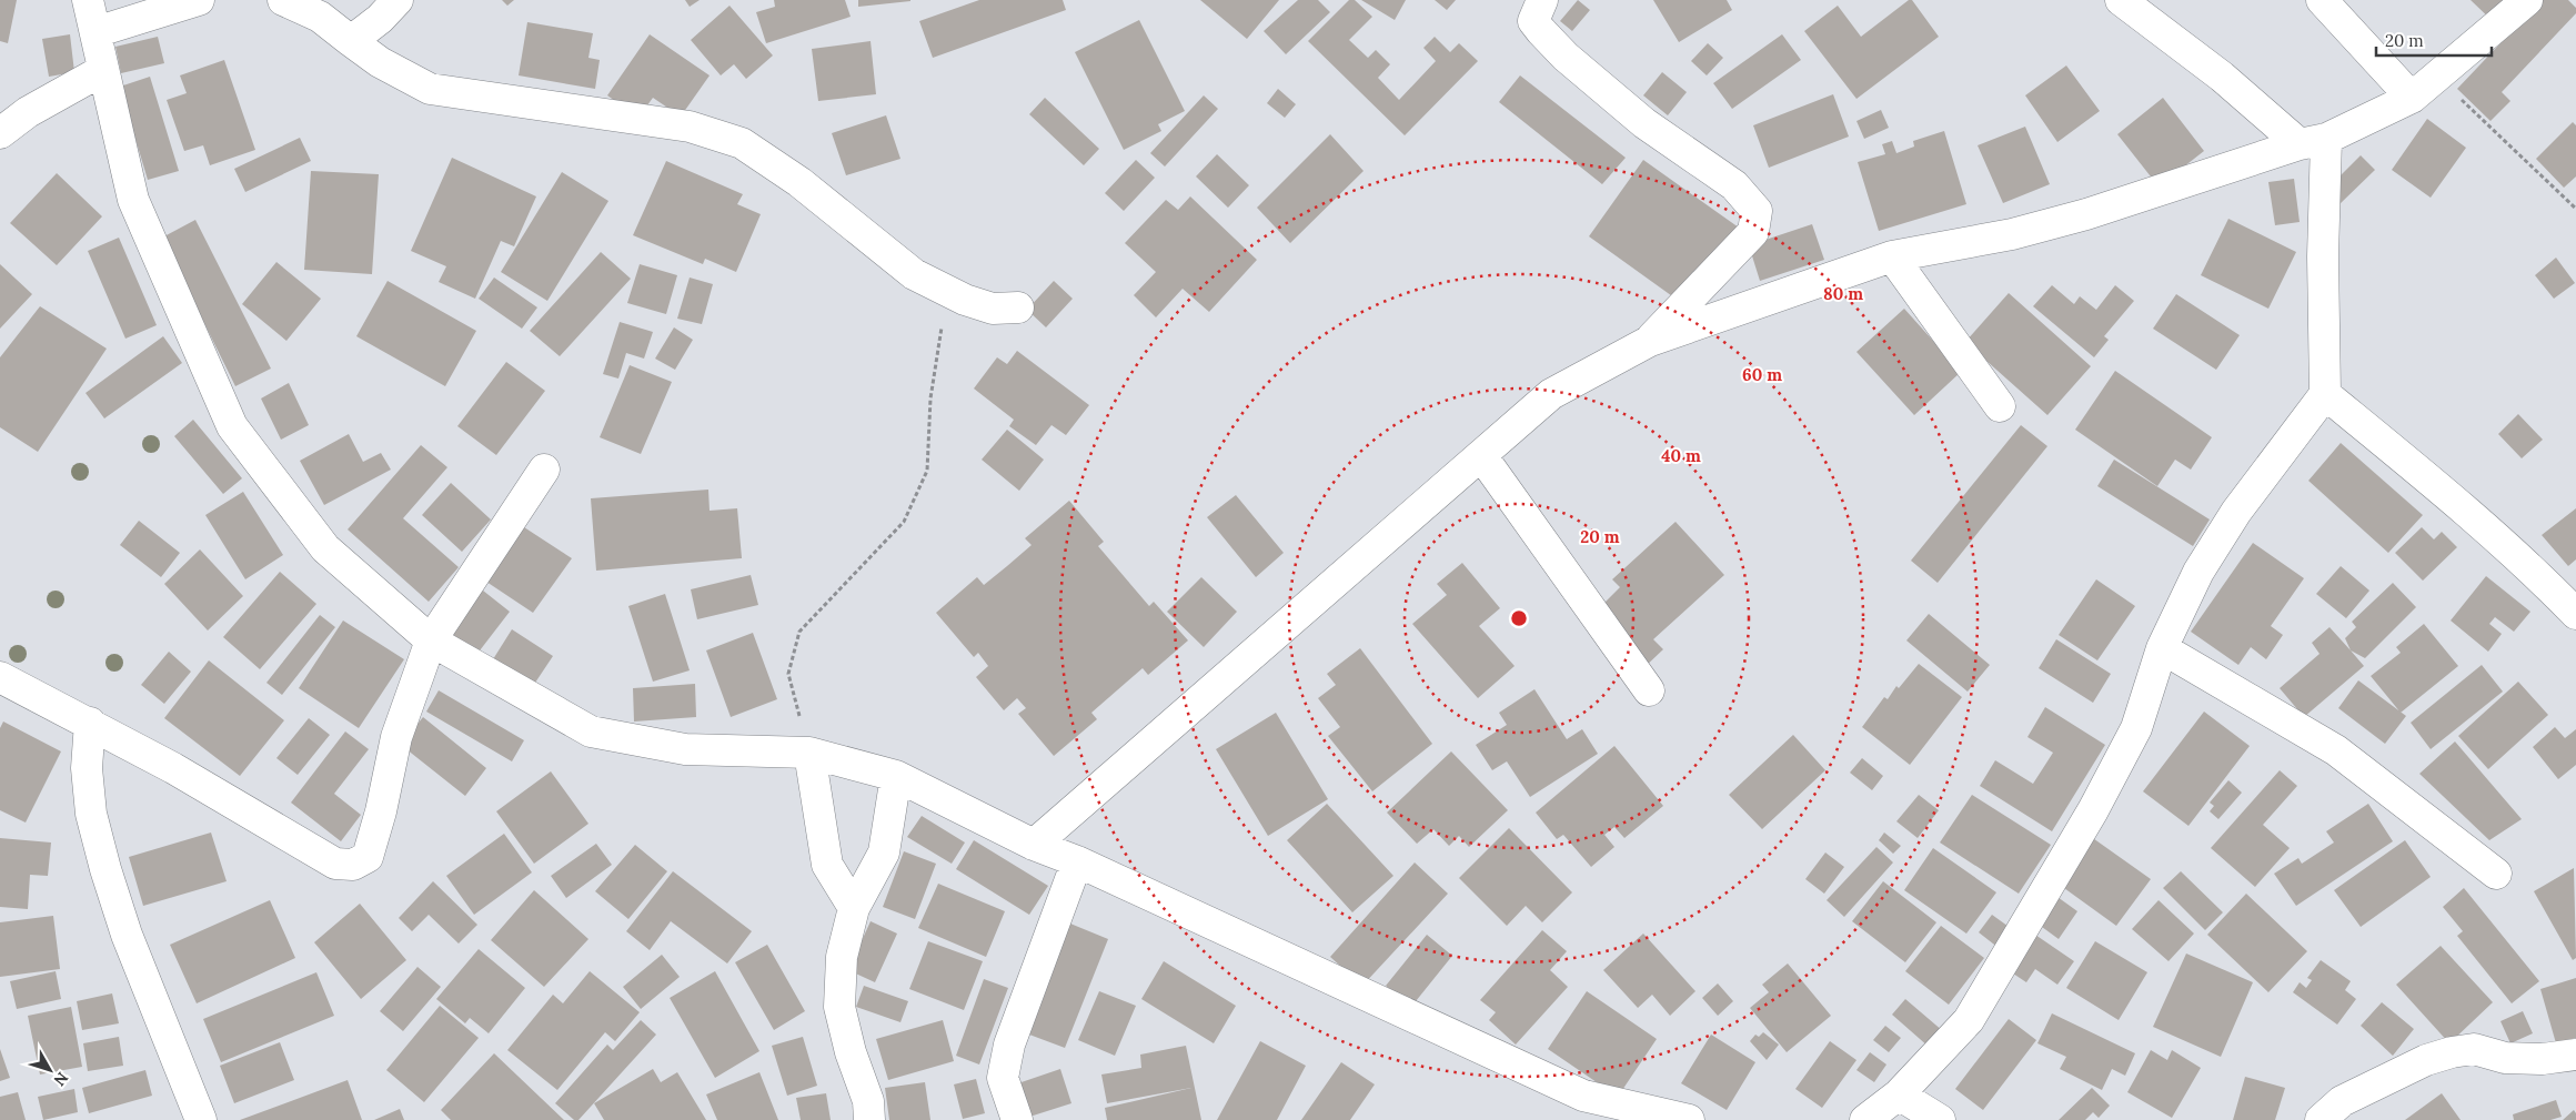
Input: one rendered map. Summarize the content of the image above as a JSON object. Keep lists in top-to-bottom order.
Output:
{
  "scale_bar": "20 m",
  "north": "bottom right",
  "rings": [
    "80 m",
    "60 m",
    "40 m",
    "20 m"
  ]
}
